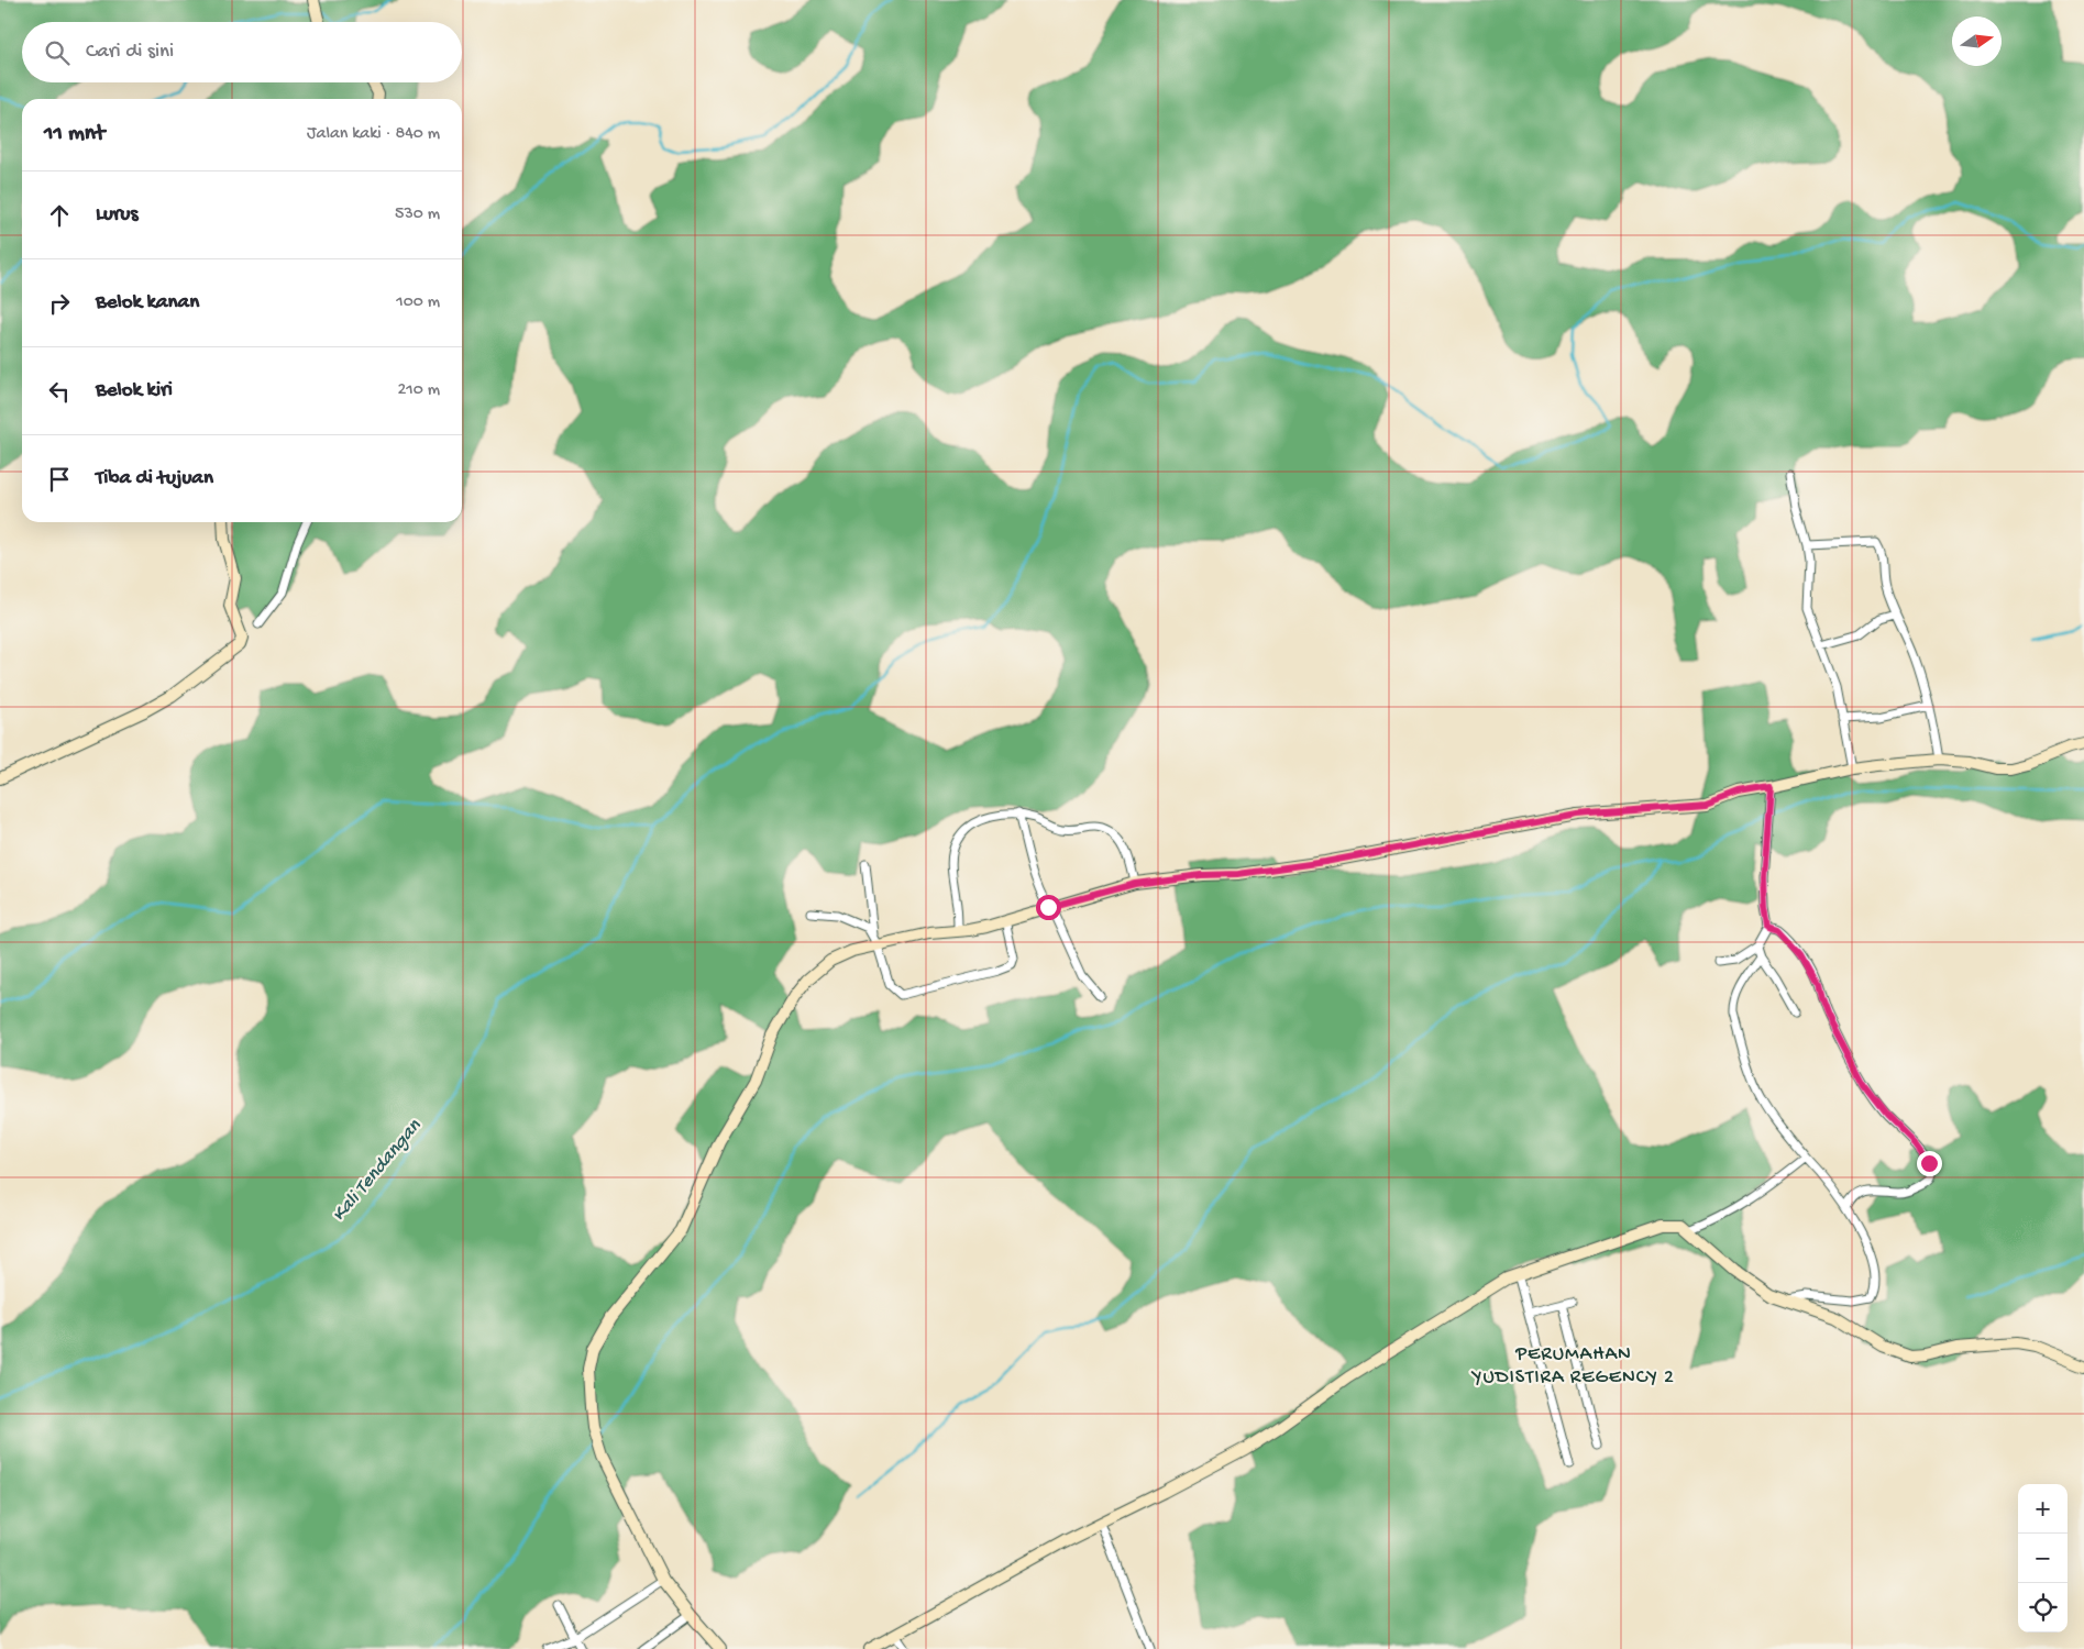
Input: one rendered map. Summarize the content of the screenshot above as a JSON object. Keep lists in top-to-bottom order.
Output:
{
  "districts": ["PERUMAHAN YUDISTIRA REGENCY 2"],
  "water": ["Kali Tendangan"],
  "north": "right",
  "page": {
    "search": "Cari di sini",
    "heading": ["11 mnt", "Jalan kaki · 840 m"],
    "list": [
      ["Lurus", "530 m"],
      ["Belok kanan", "100 m"],
      ["Belok kiri", "210 m"],
      "Tiba di tujuan"
    ],
    "map_buttons": ["+", "−"]
  }
}
